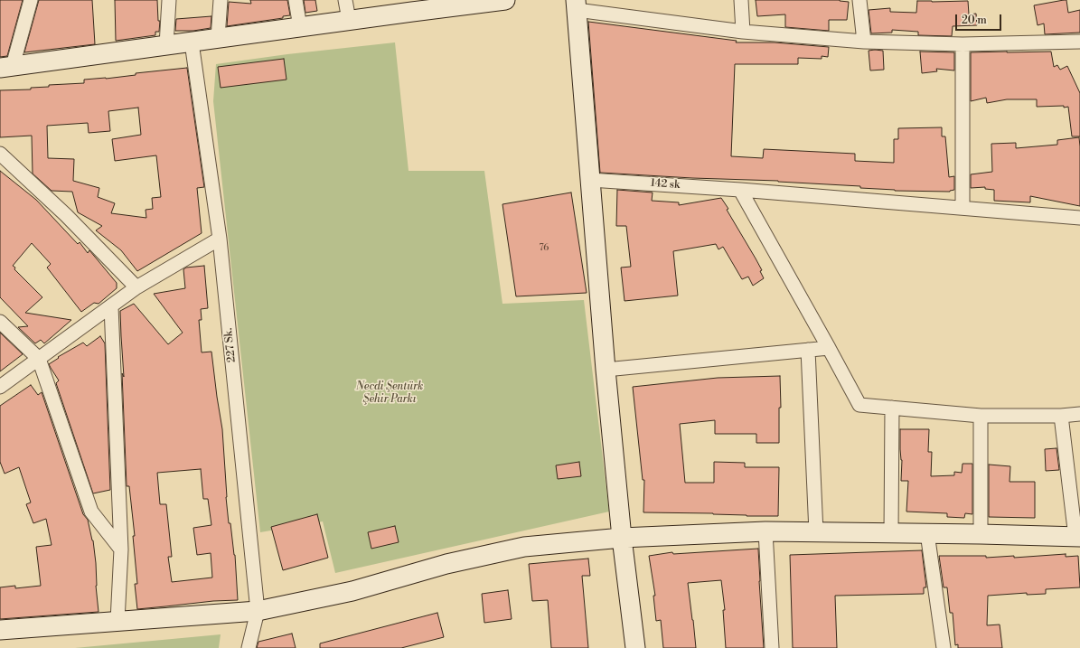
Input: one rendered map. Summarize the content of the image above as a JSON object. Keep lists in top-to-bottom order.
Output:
{
  "streets": {
    "street": ["142 sk", "227 Sk."]
  },
  "parks": ["Necdi Şentürk Şehir Parkı"],
  "house_numbers": ["76"],
  "scale_bar": "20 m"
}
